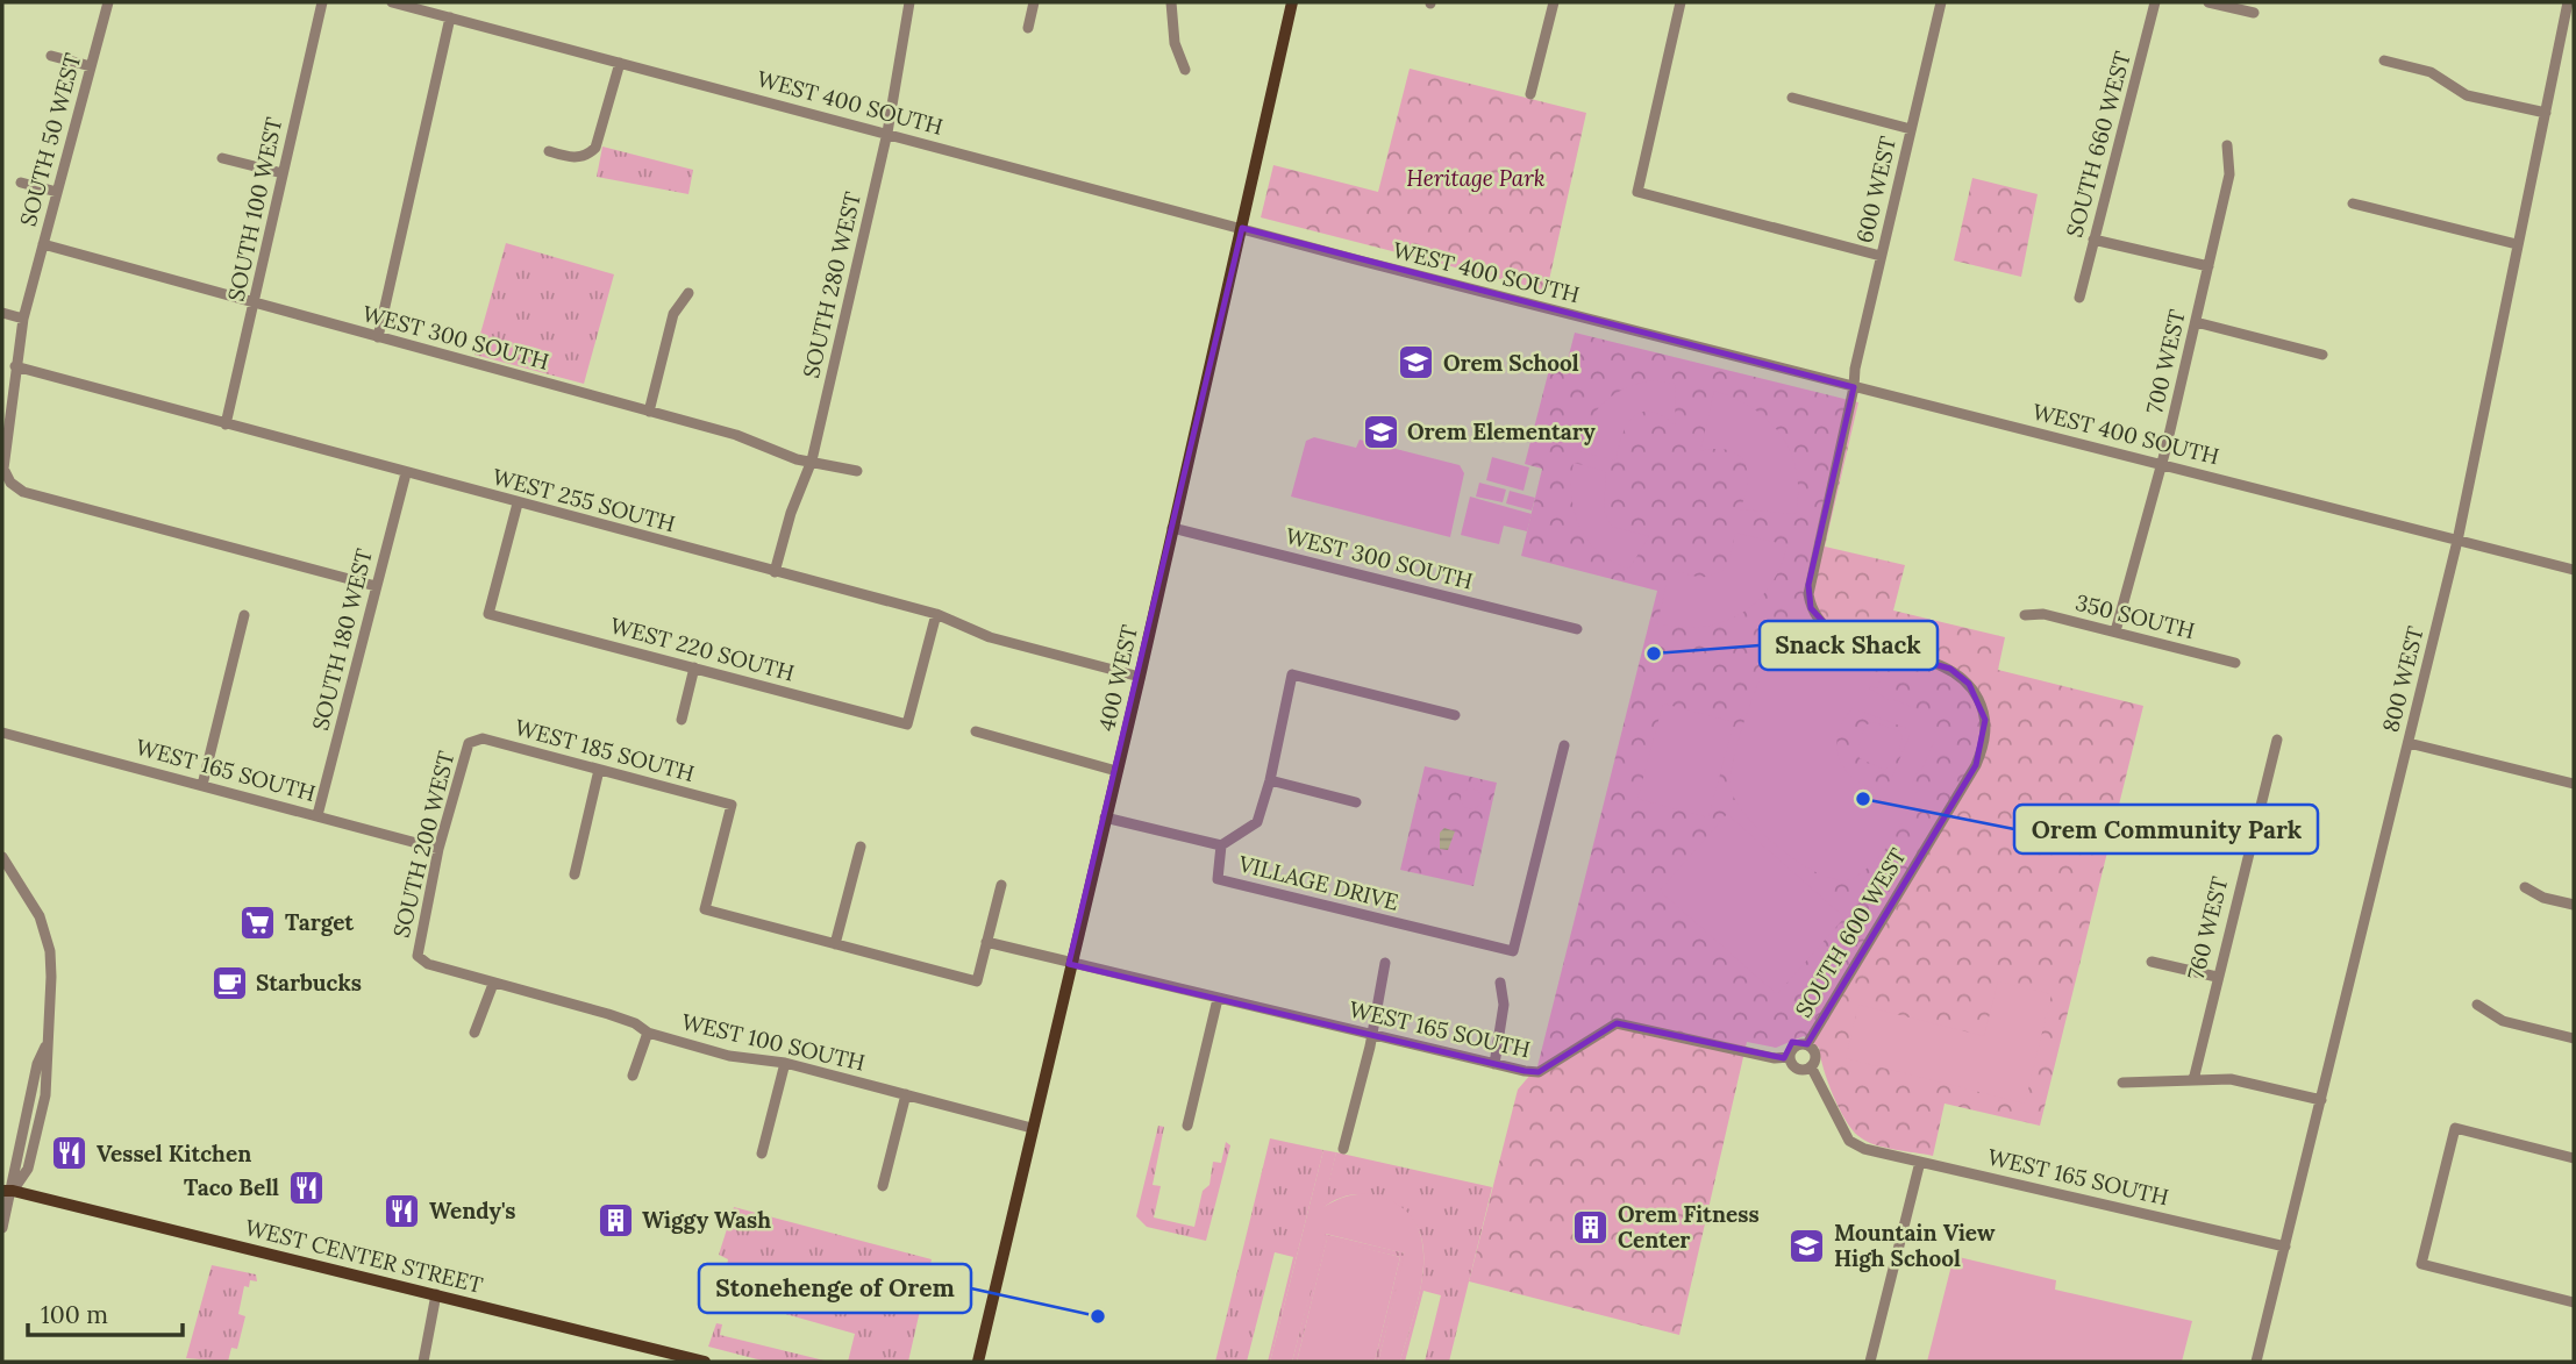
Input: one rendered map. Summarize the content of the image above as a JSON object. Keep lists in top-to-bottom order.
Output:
{
  "streets": {
    "main road": ["400 WEST", "WEST CENTER STREET"],
    "street": [
      "WEST 400 SOUTH",
      "SOUTH 50 WEST",
      "SOUTH 660 WEST",
      "600 WEST",
      "SOUTH 100 WEST",
      "SOUTH 280 WEST",
      "WEST 300 SOUTH",
      "700 WEST",
      "WEST 255 SOUTH",
      "350 SOUTH",
      "SOUTH 180 WEST",
      "WEST 220 SOUTH",
      "800 WEST",
      "WEST 185 SOUTH",
      "WEST 165 SOUTH",
      "SOUTH 200 WEST",
      "VILLAGE DRIVE",
      "760 WEST",
      "SOUTH 600 WEST",
      "WEST 100 SOUTH"
    ]
  },
  "crossings": [
    ["WEST 400 SOUTH", "600 WEST"],
    ["WEST 400 SOUTH", "SOUTH 280 WEST"],
    ["WEST 400 SOUTH", "700 WEST"],
    ["WEST 400 SOUTH", "400 WEST"],
    ["WEST 400 SOUTH", "800 WEST"],
    ["WEST 400 SOUTH", "SOUTH 600 WEST"],
    ["SOUTH 50 WEST", "WEST 300 SOUTH"],
    ["SOUTH 50 WEST", "WEST 255 SOUTH"],
    ["SOUTH 50 WEST", "SOUTH 180 WEST"],
    ["600 WEST", "SOUTH 600 WEST"],
    ["SOUTH 100 WEST", "WEST 300 SOUTH"],
    ["SOUTH 100 WEST", "WEST 255 SOUTH"],
    ["SOUTH 280 WEST", "WEST 300 SOUTH"],
    ["SOUTH 280 WEST", "WEST 255 SOUTH"],
    ["WEST 300 SOUTH", "400 WEST"],
    ["700 WEST", "350 SOUTH"],
    ["WEST 255 SOUTH", "SOUTH 180 WEST"],
    ["WEST 255 SOUTH", "WEST 220 SOUTH"],
    ["WEST 255 SOUTH", "400 WEST"],
    ["SOUTH 180 WEST", "WEST 165 SOUTH"],
    ["400 WEST", "WEST 165 SOUTH"],
    ["400 WEST", "VILLAGE DRIVE"],
    ["400 WEST", "WEST 100 SOUTH"],
    ["800 WEST", "WEST 165 SOUTH"],
    ["WEST 185 SOUTH", "SOUTH 200 WEST"],
    ["WEST 165 SOUTH", "SOUTH 200 WEST"],
    ["WEST 165 SOUTH", "SOUTH 600 WEST"],
    ["SOUTH 200 WEST", "WEST 100 SOUTH"]
  ],
  "parks": ["Heritage Park"],
  "places": {
    "school or university": ["Orem School", "Orem Elementary", "Mountain View High School"],
    "other": ["Snack Shack", "Orem Community Park", "Stonehenge of Orem"],
    "supermarket": ["Target"],
    "cafe": ["Starbucks"],
    "restaurant": ["Vessel Kitchen", "Taco Bell", "Wendy's"],
    "building": ["Wiggy Wash", "Orem Fitness Center"]
  },
  "scale_bar": "100 m"
}
